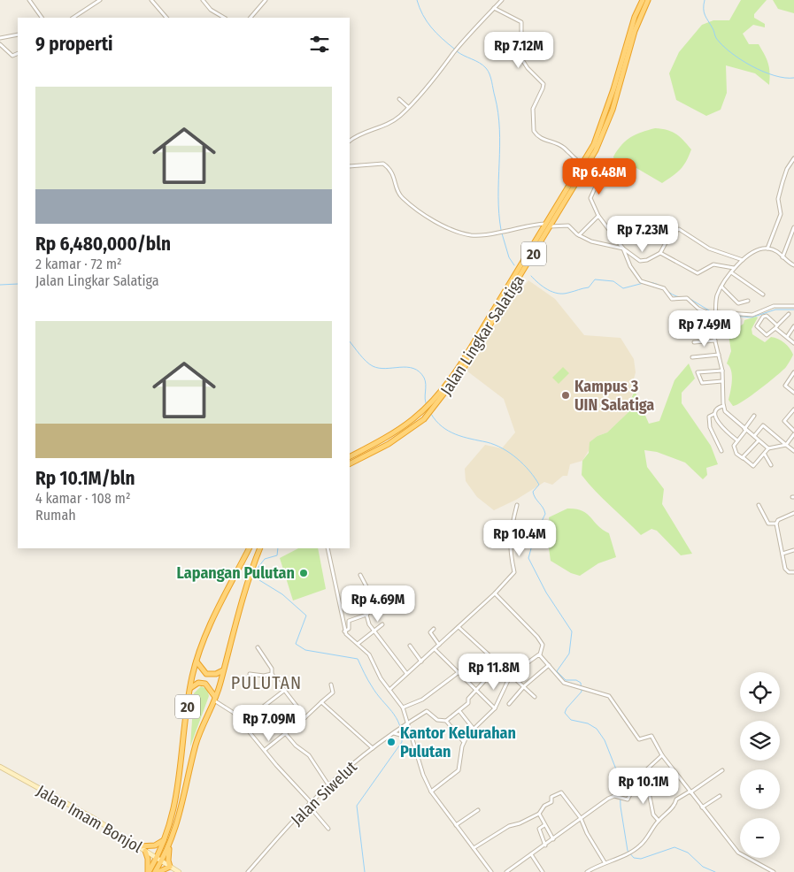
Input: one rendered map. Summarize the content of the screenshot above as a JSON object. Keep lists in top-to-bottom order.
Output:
{
  "streets": {
    "highway": ["20", "Jalan Lingkar Salatiga"],
    "main road": ["Jalan Imam Bonjol"],
    "street": ["Jalan Siwelut"]
  },
  "crossings": [
    ["20", "Jalan Imam Bonjol"]
  ],
  "districts": ["PULUTAN"],
  "places": ["Kampus 3 UIN Salatiga", "Lapangan Pulutan", "Kantor Kelurahan Pulutan"],
  "page": {
    "heading": "9 properti",
    "price": [
      "Rp 7.12M",
      "Rp 6.48M",
      "Rp 7.23M",
      "Rp 7.49M",
      "Rp 10.4M",
      "Rp 4.69M",
      "Rp 11.8M",
      "Rp 7.09M",
      "Rp 10.1M"
    ],
    "list": [
      {
        "name": "Rp 6,480,000/bln",
        "note": "2 kamar · 72 m² · Jalan Lingkar Salatiga"
      },
      {
        "name": "Rp 10.1M/bln",
        "note": "4 kamar · 108 m² · Rumah"
      }
    ],
    "map_buttons": ["+", "−"]
  }
}
